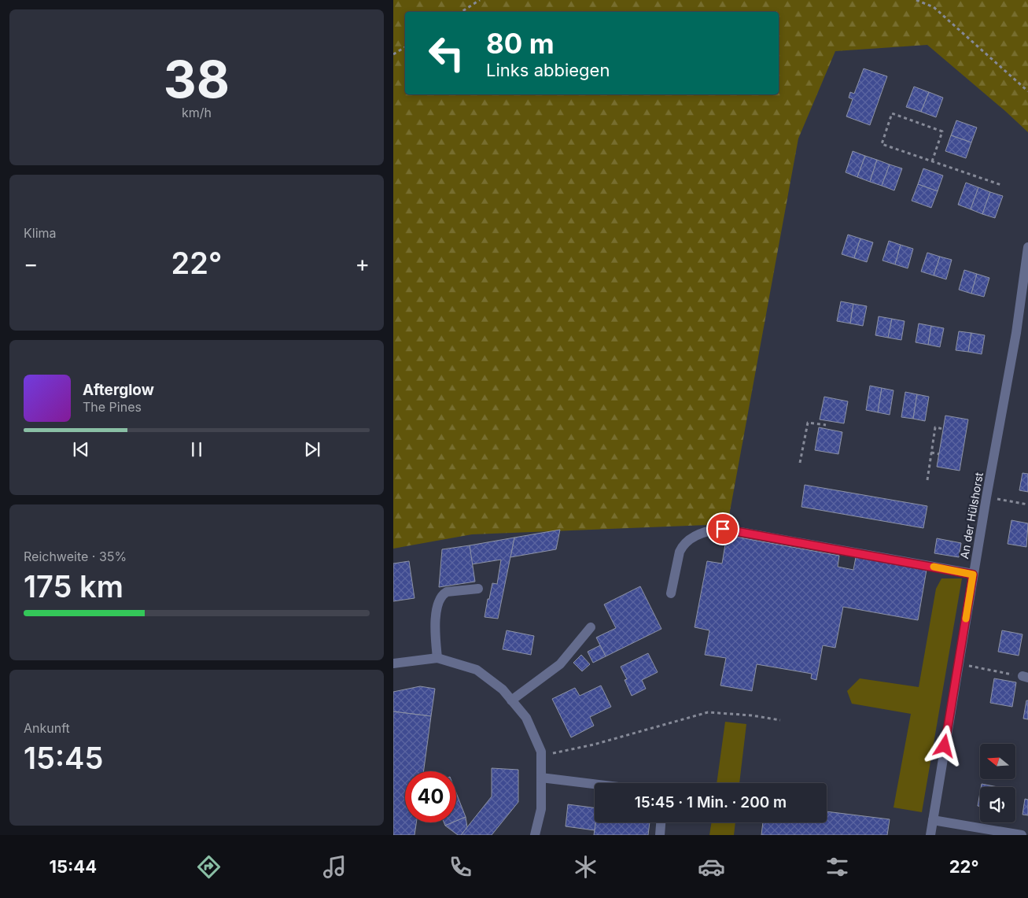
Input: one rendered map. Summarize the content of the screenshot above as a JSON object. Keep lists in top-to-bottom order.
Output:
{
  "streets": {
    "street": ["An der Hülshorst"]
  },
  "north": "left",
  "page": {
    "tile": [
      ["38", "km/h"],
      "Klima",
      ["Reichweite · 35%", "175 km"],
      ["Ankunft", "15:45"]
    ],
    "turn": ["80 m", "Links abbiegen"],
    "heat": ["−", "22°", "+"],
    "song": ["Afterglow", "The Pines"],
    "limit": "40",
    "trip": "15:45 · 1 Min. · 200 m",
    "tabs": ["15:44", "22°"]
  }
}
